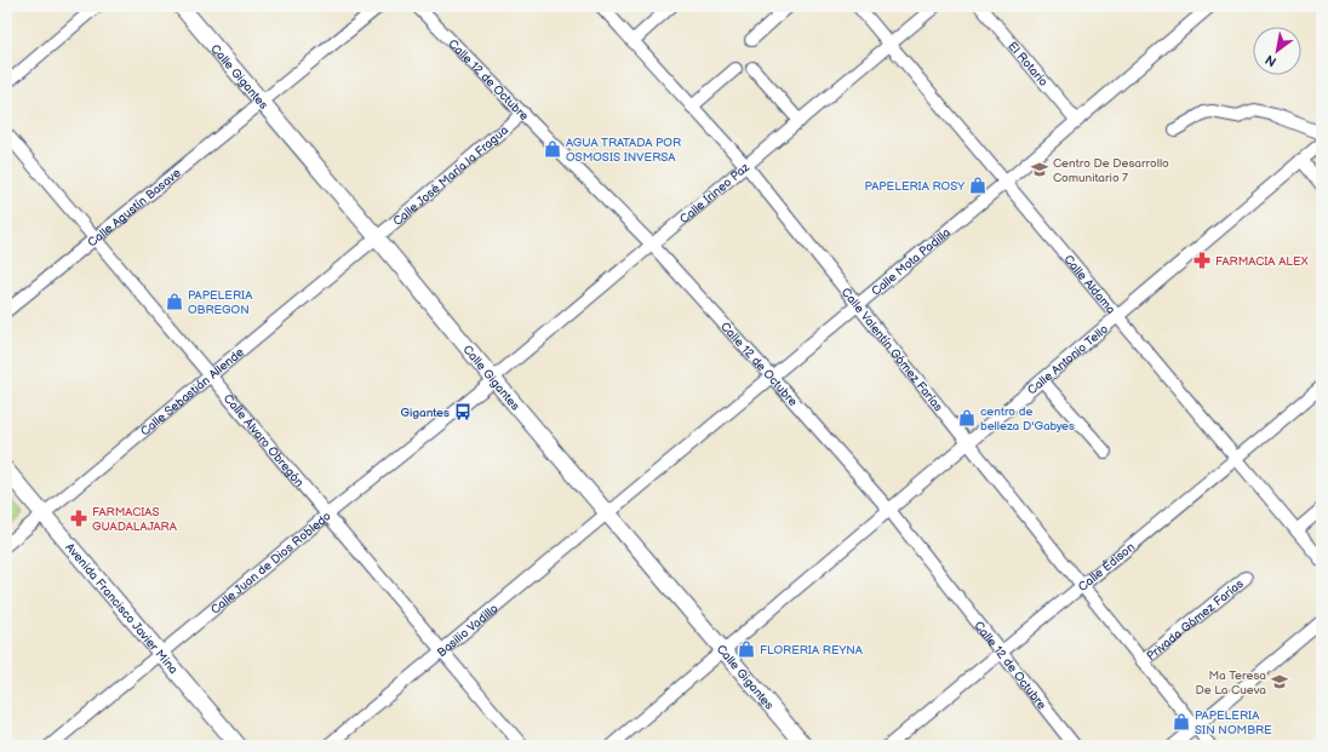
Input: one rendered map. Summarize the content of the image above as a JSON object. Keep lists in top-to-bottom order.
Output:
{
  "streets": {
    "main road": ["Calle Gigantes", "Avenida Francisco Javier Mina"],
    "street": [
      "El Rotario",
      "Calle 12 de Octubre",
      "Calle José María la Fragua",
      "Calle Irineo Paz",
      "Calle Agustín Basave",
      "Calle Mota Padilla",
      "Calle Aldama",
      "Calle Valentín Gómez Farías",
      "Calle Antonio Tello",
      "Calle Sebastián Allende",
      "Calle Álvaro Obregón",
      "Calle Juan de Dios Robledo",
      "Calle Édison",
      "Privada Gómez Farías",
      "Basilio Vadillo"
    ]
  },
  "crossings": [
    ["El Rotario", "Calle Mota Padilla"],
    ["Calle Gigantes", "Calle José María la Fragua"],
    ["Calle Gigantes", "Calle Irineo Paz"],
    ["Calle Gigantes", "Calle Agustín Basave"],
    ["Calle Gigantes", "Calle Mota Padilla"],
    ["Calle Gigantes", "Calle Antonio Tello"],
    ["Calle Gigantes", "Calle Sebastián Allende"],
    ["Calle Gigantes", "Calle Juan de Dios Robledo"],
    ["Calle Gigantes", "Basilio Vadillo"],
    ["Calle 12 de Octubre", "Calle José María la Fragua"],
    ["Calle 12 de Octubre", "Calle Irineo Paz"],
    ["Calle 12 de Octubre", "Calle Mota Padilla"],
    ["Calle 12 de Octubre", "Calle Antonio Tello"],
    ["Calle 12 de Octubre", "Calle Édison"],
    ["Calle José María la Fragua", "Calle Sebastián Allende"],
    ["Calle Irineo Paz", "Calle Aldama"],
    ["Calle Irineo Paz", "Calle Valentín Gómez Farías"],
    ["Calle Irineo Paz", "Calle Juan de Dios Robledo"],
    ["Calle Agustín Basave", "Calle Álvaro Obregón"],
    ["Calle Mota Padilla", "Calle Aldama"],
    ["Calle Mota Padilla", "Calle Valentín Gómez Farías"],
    ["Calle Mota Padilla", "Basilio Vadillo"],
    ["Calle Aldama", "Calle Antonio Tello"],
    ["Calle Aldama", "Calle Édison"],
    ["Calle Valentín Gómez Farías", "Calle Antonio Tello"],
    ["Calle Valentín Gómez Farías", "Calle Édison"],
    ["Calle Valentín Gómez Farías", "Privada Gómez Farías"],
    ["Calle Sebastián Allende", "Calle Álvaro Obregón"],
    ["Calle Sebastián Allende", "Avenida Francisco Javier Mina"],
    ["Calle Álvaro Obregón", "Calle Juan de Dios Robledo"],
    ["Calle Álvaro Obregón", "Basilio Vadillo"],
    ["Calle Juan de Dios Robledo", "Avenida Francisco Javier Mina"]
  ],
  "places": {
    "shop": [
      "AGUA TRATADA POR OSMOSIS INVERSA",
      "PAPELERIA ROSY",
      "PAPELERIA OBREGON",
      "centro de belleza D'Gabyes",
      "FLORERIA REYNA",
      "PAPELERIA SIN NOMBRE"
    ],
    "school or university": ["Centro De Desarrollo Comunitario 7", "Ma Teresa De La Cueva"],
    "pharmacy": ["FARMACIA ALEX", "FARMACIAS GUADALAJARA"],
    "bus stop": ["Gigantes"]
  },
  "north": "bottom left"
}
